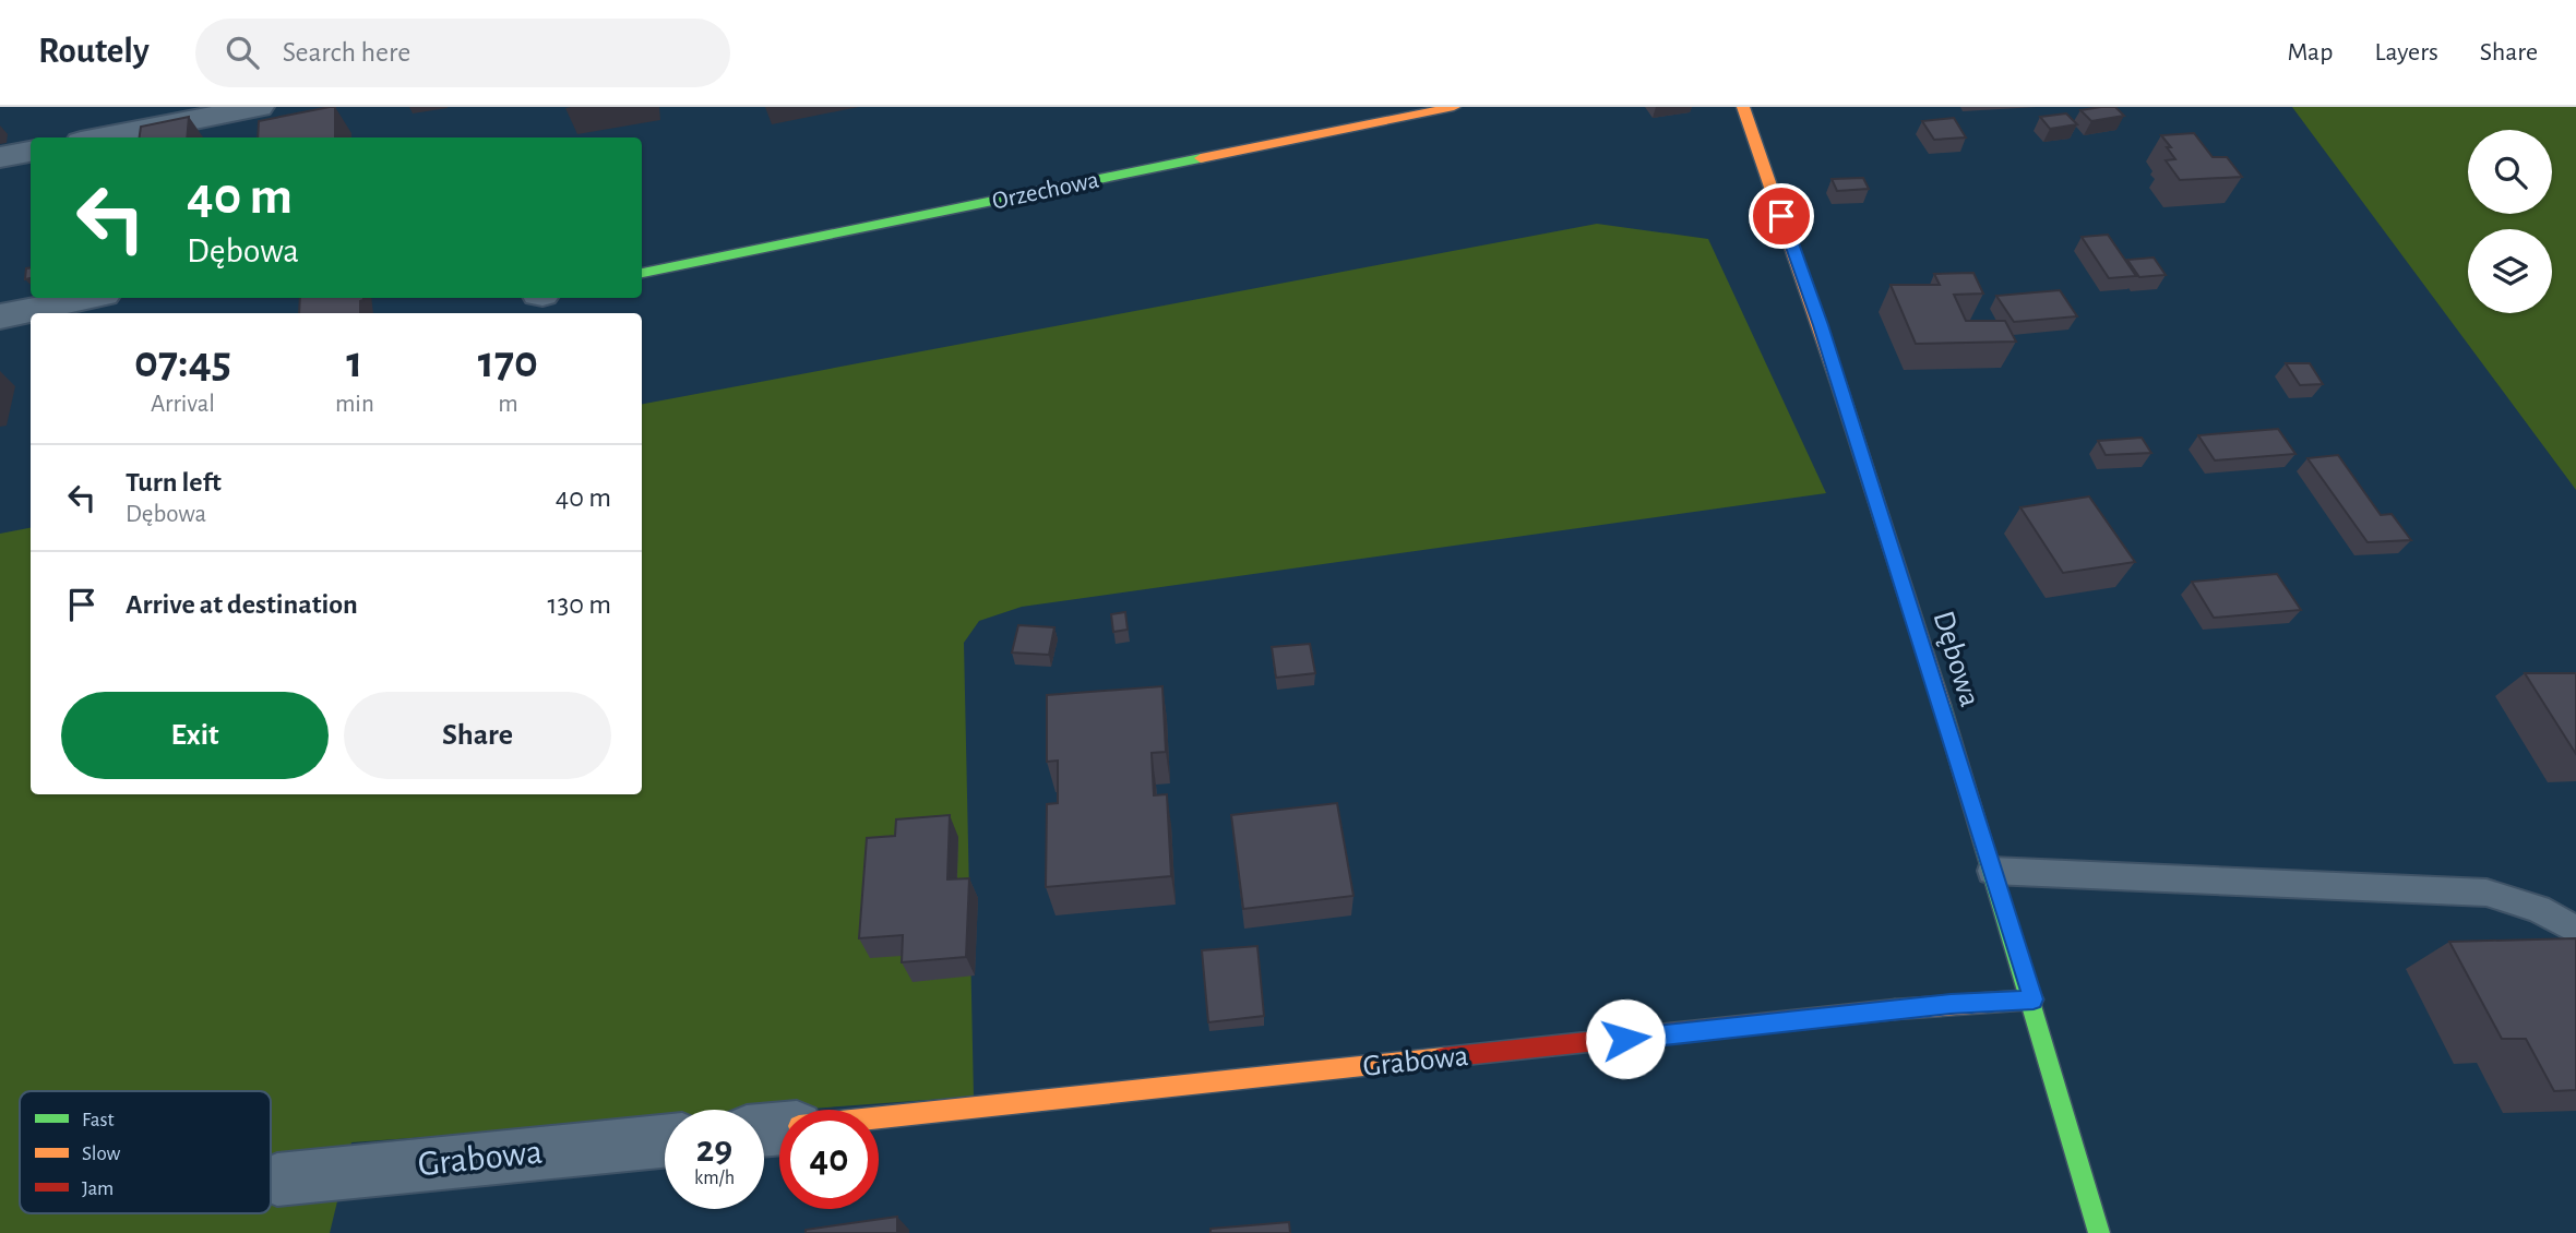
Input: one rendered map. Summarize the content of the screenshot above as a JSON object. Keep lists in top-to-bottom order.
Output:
{
  "streets": {
    "street": ["Orzechowa", "Dębowa", "Grabowa"]
  },
  "crossings": [
    ["Dębowa", "Grabowa"]
  ],
  "legend": ["Fast", "Slow", "Jam"],
  "page": {
    "header": "Routely",
    "search": "Search here",
    "nav": ["Map", "Layers", "Share"],
    "turn": ["40 m", "Dębowa"],
    "eta": [
      "07:45",
      "Arrival",
      "1",
      "min",
      "170",
      "m"
    ],
    "list": [
      {
        "name": "Turn left",
        "note": "Dębowa",
        "value": "40 m"
      },
      {
        "name": "Arrive at destination",
        "value": "130 m"
      }
    ],
    "buttons": ["Exit", "Share"],
    "speed": "29 km/h",
    "limit": "40"
  }
}
